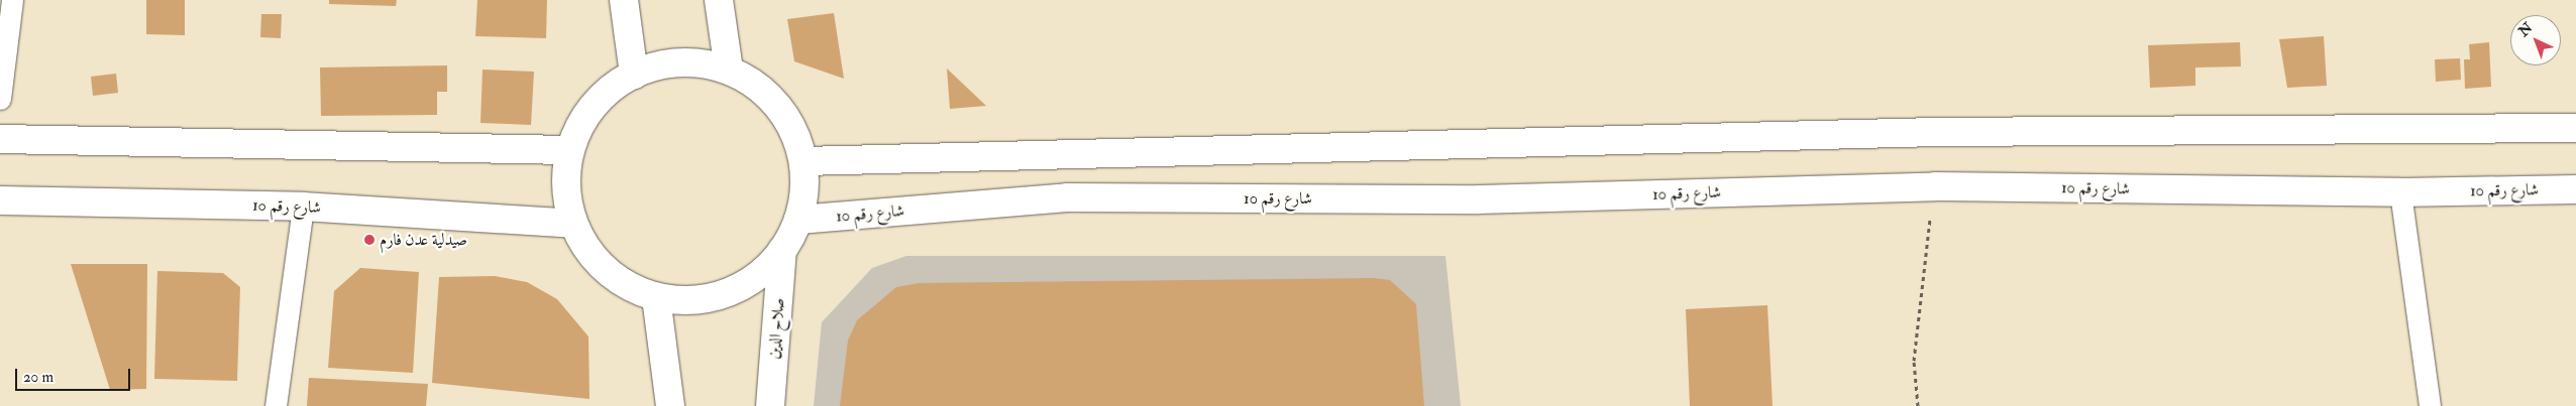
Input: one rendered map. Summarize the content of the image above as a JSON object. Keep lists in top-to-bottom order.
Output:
{
  "streets": {
    "main road": ["شارع رقم 10", "صلاح الدين"]
  },
  "places": ["صيدلية عدن فارم"],
  "scale_bar": "20 m",
  "north": "top left"
}
